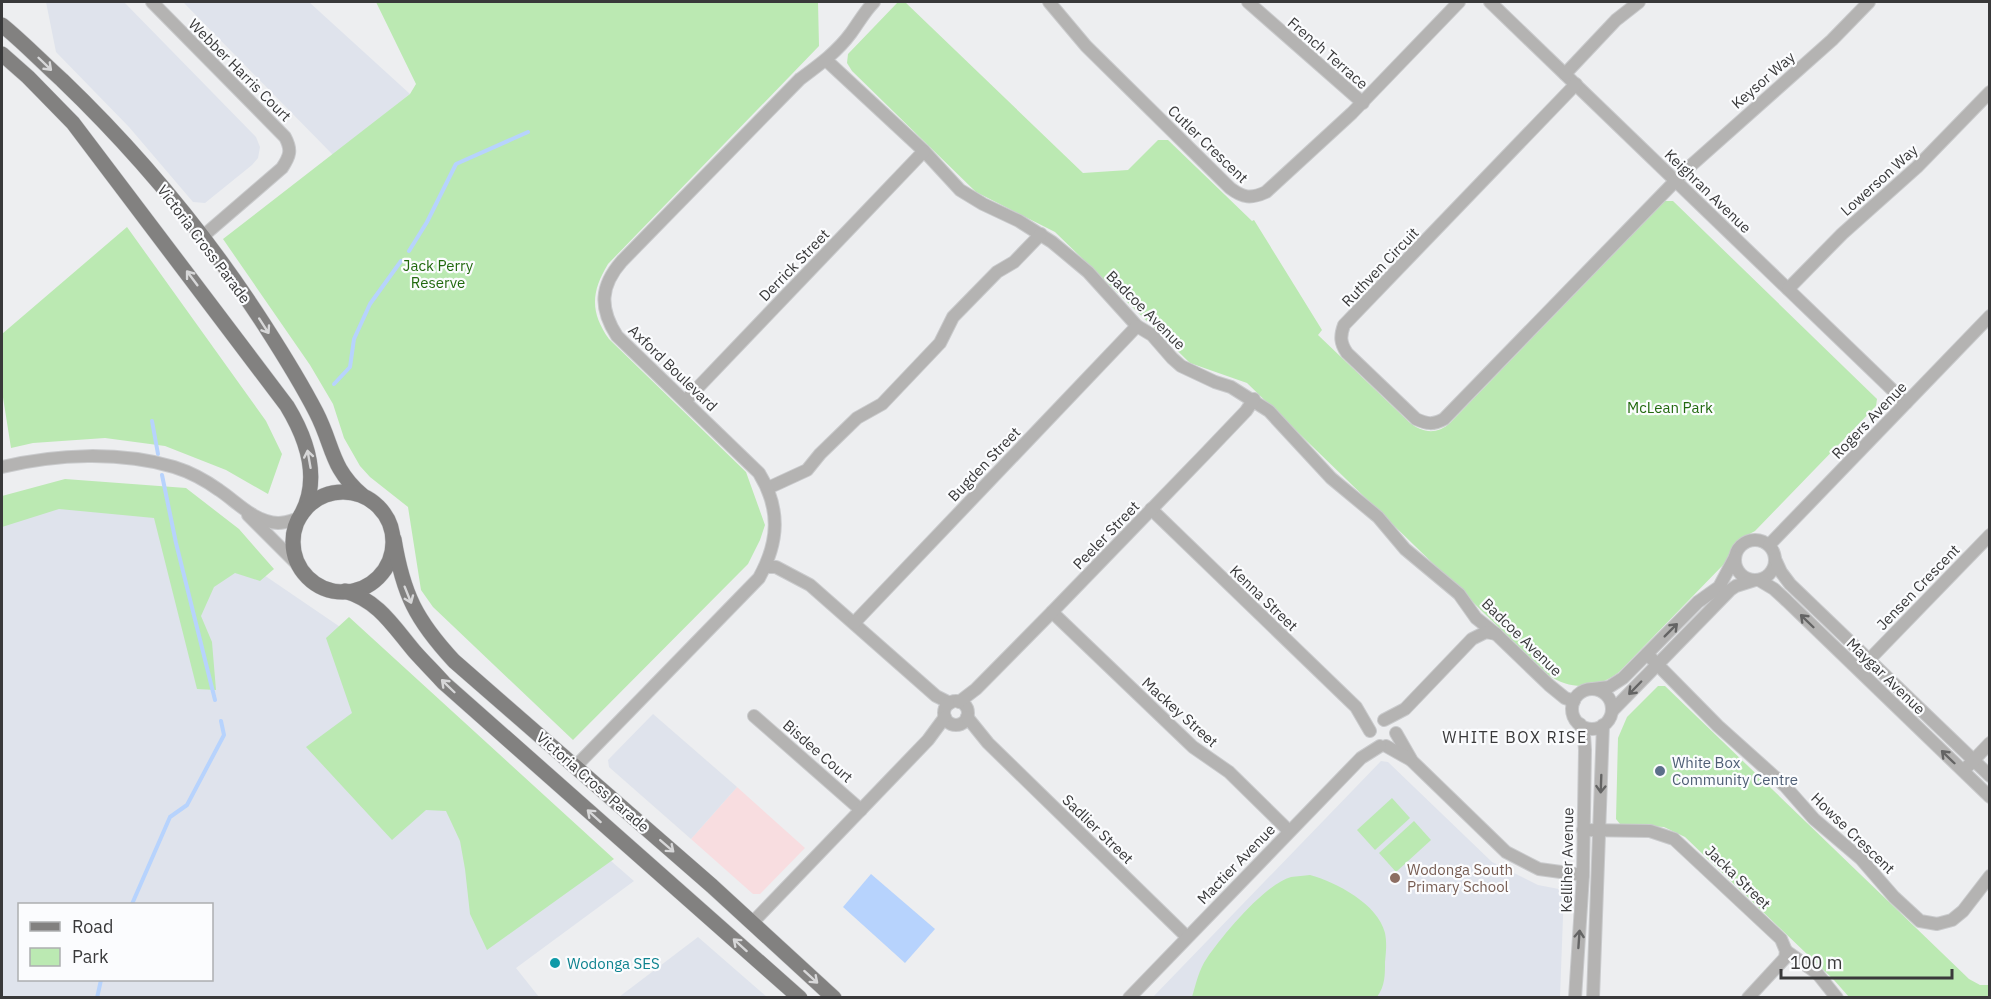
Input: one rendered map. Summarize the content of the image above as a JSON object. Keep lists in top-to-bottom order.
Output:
{
  "streets": {
    "main road": ["Victoria Cross Parade"],
    "street": [
      "French Terrace",
      "Webber Harris Court",
      "Keysor Way",
      "Cutler Crescent",
      "Lowerson Way",
      "Keighran Avenue",
      "Derrick Street",
      "Ruthven Circuit",
      "Badcoe Avenue",
      "Axford Boulevard",
      "Rogers Avenue",
      "Bugden Street",
      "Peeler Street",
      "Jensen Crescent",
      "Kenna Street",
      "Maygar Avenue",
      "Mackey Street",
      "Bisdee Court",
      "Sadlier Street",
      "Howse Crescent",
      "Kelliher Avenue",
      "Mactier Avenue",
      "Jacka Street"
    ]
  },
  "crossings": [
    ["French Terrace", "Cutler Crescent"],
    ["Webber Harris Court", "Victoria Cross Parade"],
    ["Keysor Way", "Keighran Avenue"],
    ["Keysor Way", "Ruthven Circuit"],
    ["Lowerson Way", "Keighran Avenue"],
    ["Keighran Avenue", "Ruthven Circuit"],
    ["Keighran Avenue", "Rogers Avenue"],
    ["Victoria Cross Parade", "Axford Boulevard"],
    ["Victoria Cross Parade", "Peeler Street"],
    ["Derrick Street", "Badcoe Avenue"],
    ["Derrick Street", "Axford Boulevard"],
    ["Badcoe Avenue", "Axford Boulevard"],
    ["Badcoe Avenue", "Bugden Street"],
    ["Badcoe Avenue", "Peeler Street"],
    ["Badcoe Avenue", "Kelliher Avenue"],
    ["Axford Boulevard", "Sadlier Street"],
    ["Rogers Avenue", "Maygar Avenue"],
    ["Bugden Street", "Sadlier Street"],
    ["Peeler Street", "Kenna Street"],
    ["Peeler Street", "Mackey Street"],
    ["Peeler Street", "Bisdee Court"],
    ["Peeler Street", "Sadlier Street"],
    ["Jensen Crescent", "Maygar Avenue"],
    ["Kenna Street", "Mactier Avenue"],
    ["Mackey Street", "Mactier Avenue"],
    ["Sadlier Street", "Mactier Avenue"],
    ["Kelliher Avenue", "Jacka Street"]
  ],
  "districts": ["WHITE BOX RISE"],
  "parks": ["Jack Perry Reserve", "McLean Park"],
  "places": ["White Box Community Centre", "Wodonga South Primary School", "Wodonga SES"],
  "legend": ["Road", "Park"],
  "scale_bar": "100 m"
}
